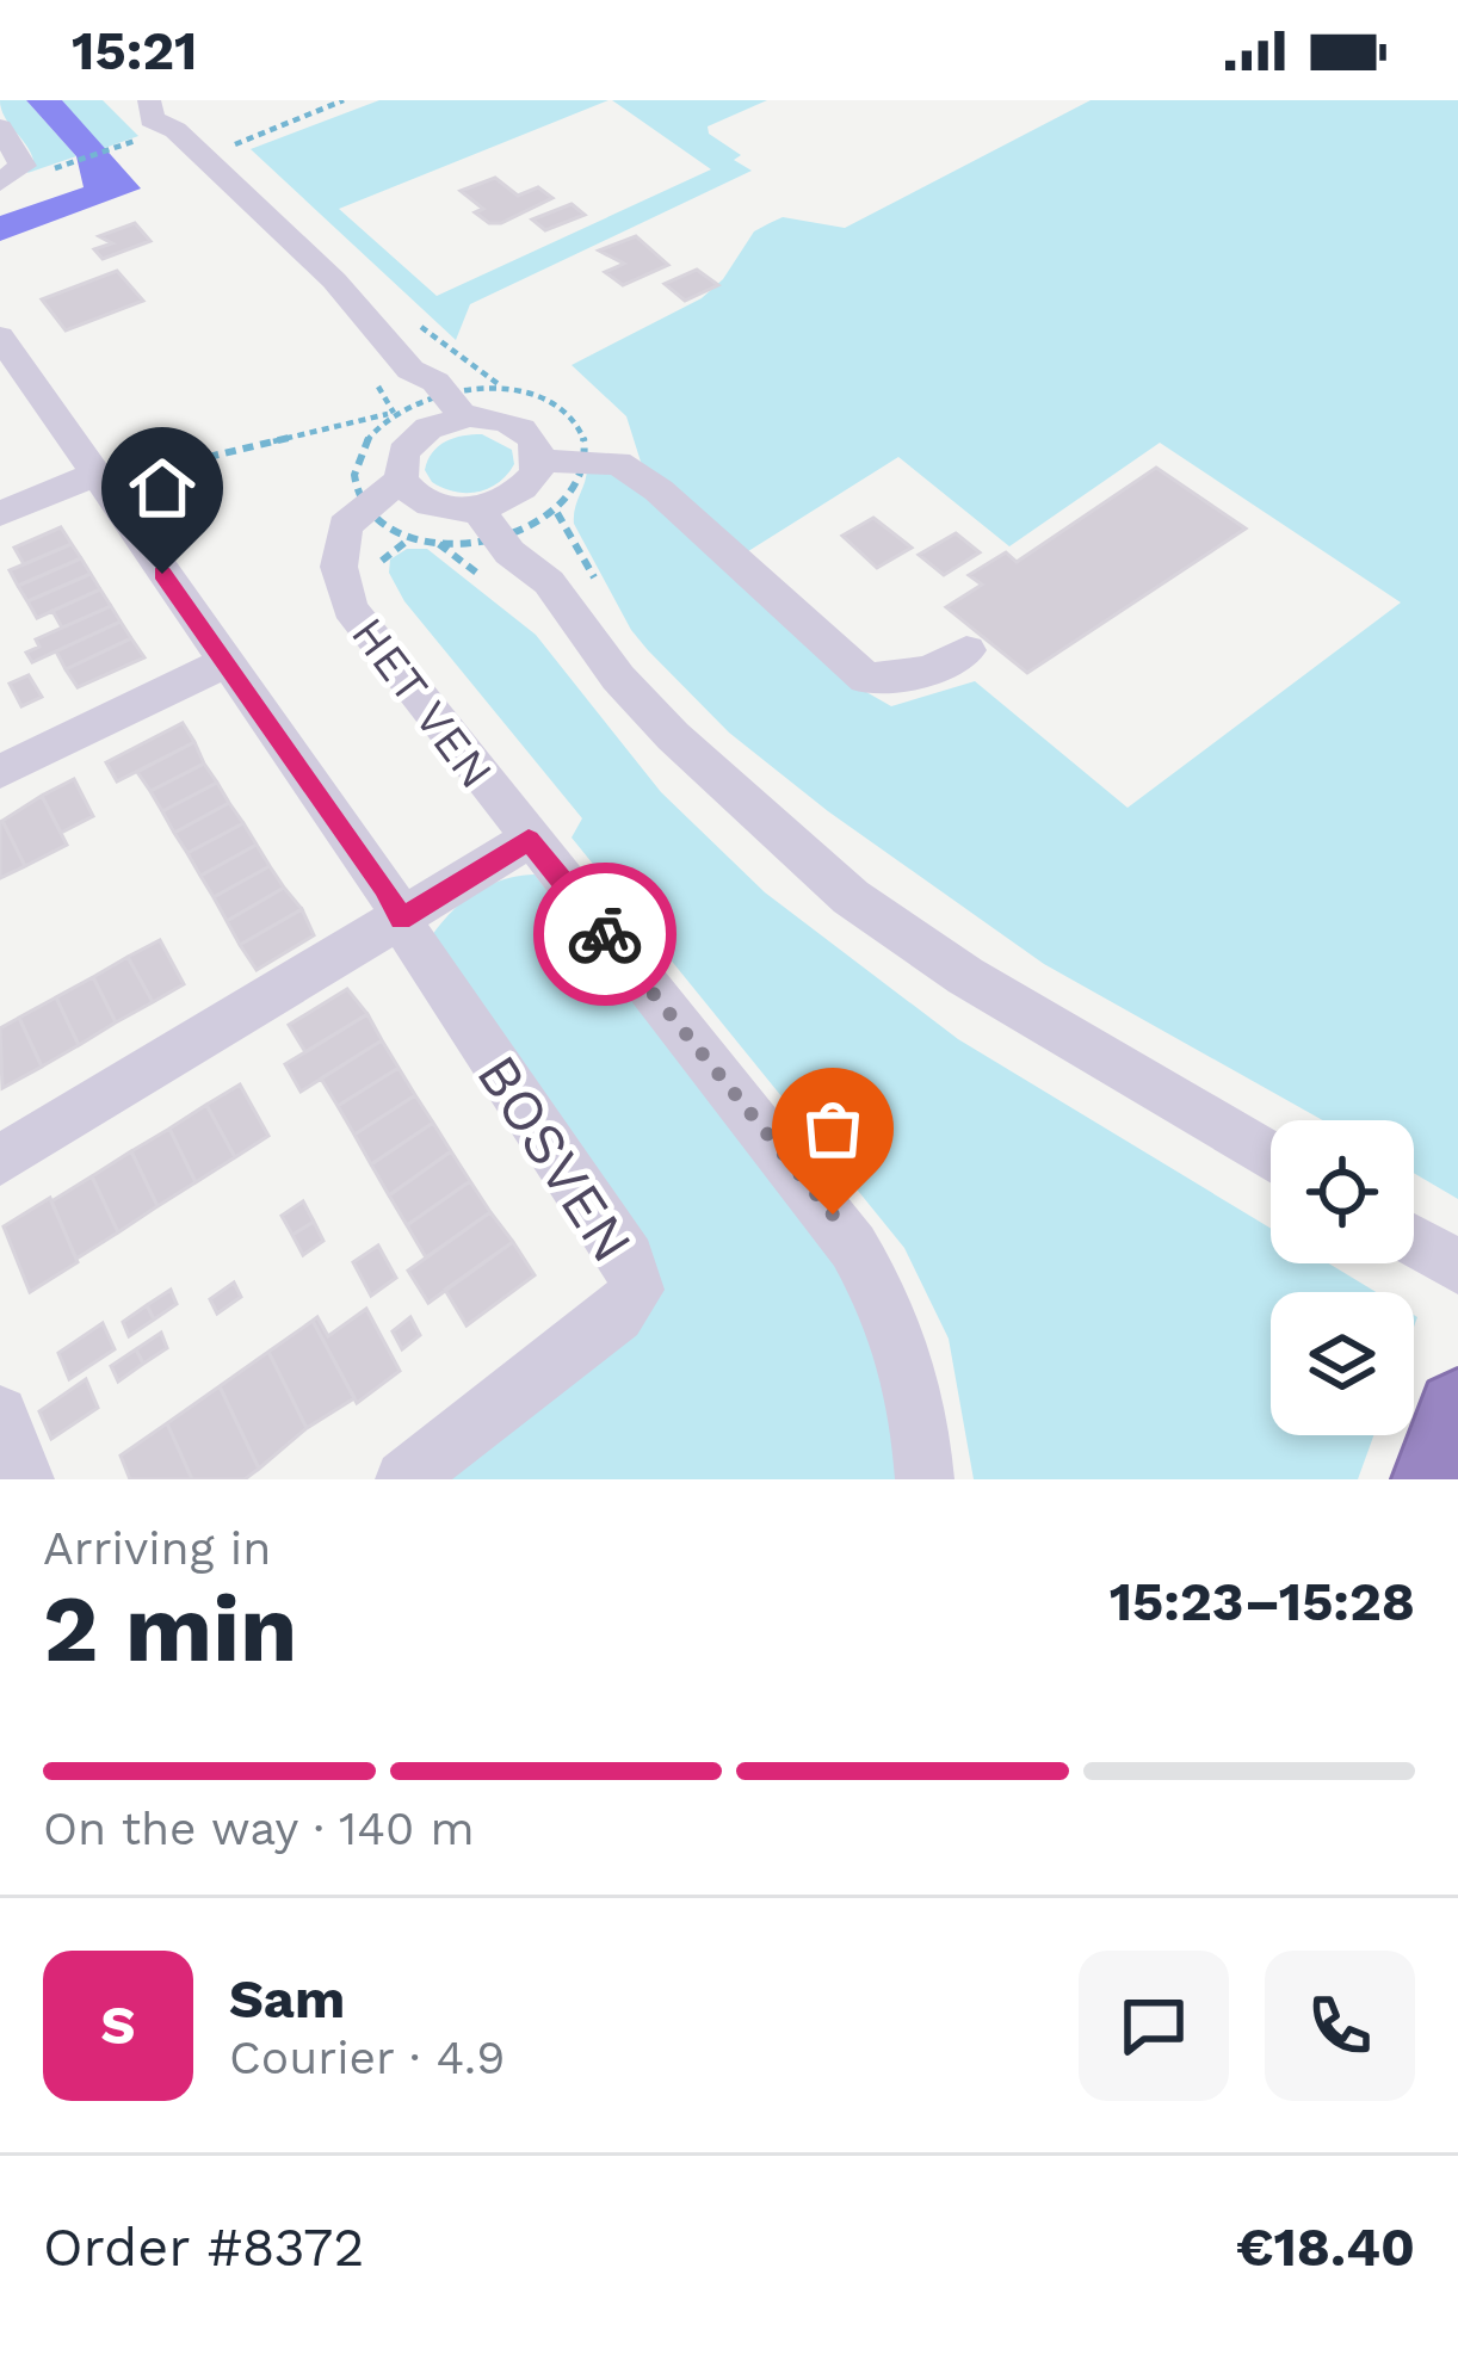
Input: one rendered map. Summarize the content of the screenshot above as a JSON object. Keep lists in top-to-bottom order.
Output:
{
  "streets": {
    "street": ["HET VEN", "BOSVEN"]
  },
  "page": {
    "status": "15:21",
    "heading": ["2 min", "Arriving in", "15:23–15:28"],
    "panel": [
      "Sam",
      "Courier · 4.9",
      "Order #8372",
      "€18.40"
    ],
    "bar": "On the way · 140 m",
    "round": "S"
  }
}
